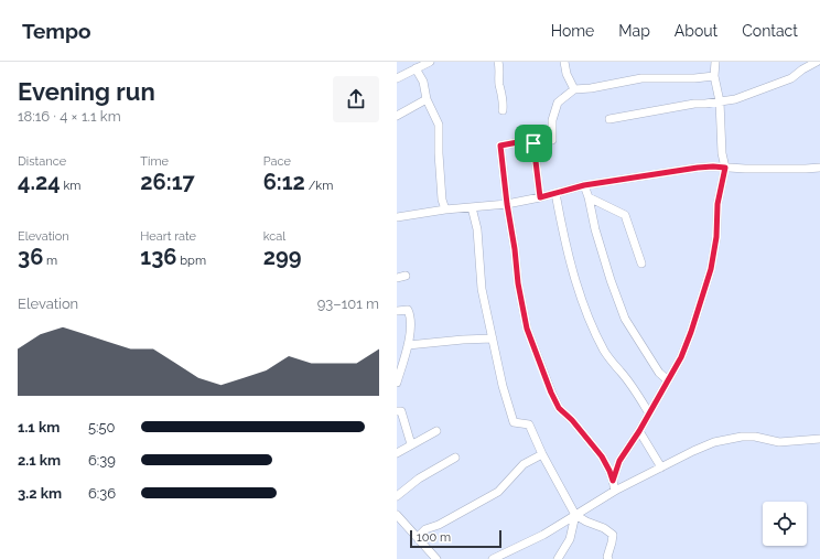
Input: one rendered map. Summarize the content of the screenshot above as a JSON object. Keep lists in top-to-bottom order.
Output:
{
  "scale_bar": "100 m",
  "page": {
    "header": "Tempo",
    "nav": [
      "Home",
      "Map",
      "About",
      "Contact"
    ],
    "heading": ["Evening run", "18:16 · 4 × 1.1 km"],
    "stats": [
      ["Distance", "4.24 km"],
      ["Time", "26:17"],
      ["Pace", "6:12 /km"],
      ["Elevation", "36 m"],
      ["Heart rate", "136 bpm"],
      ["kcal", "299"]
    ],
    "chart": ["Elevation", "93–101 m"],
    "list": [
      {
        "name": "1.1 km",
        "note": "5:50"
      },
      {
        "name": "2.1 km",
        "note": "6:39"
      },
      {
        "name": "3.2 km",
        "note": "6:36"
      }
    ],
    "scale": "100 m"
  }
}
